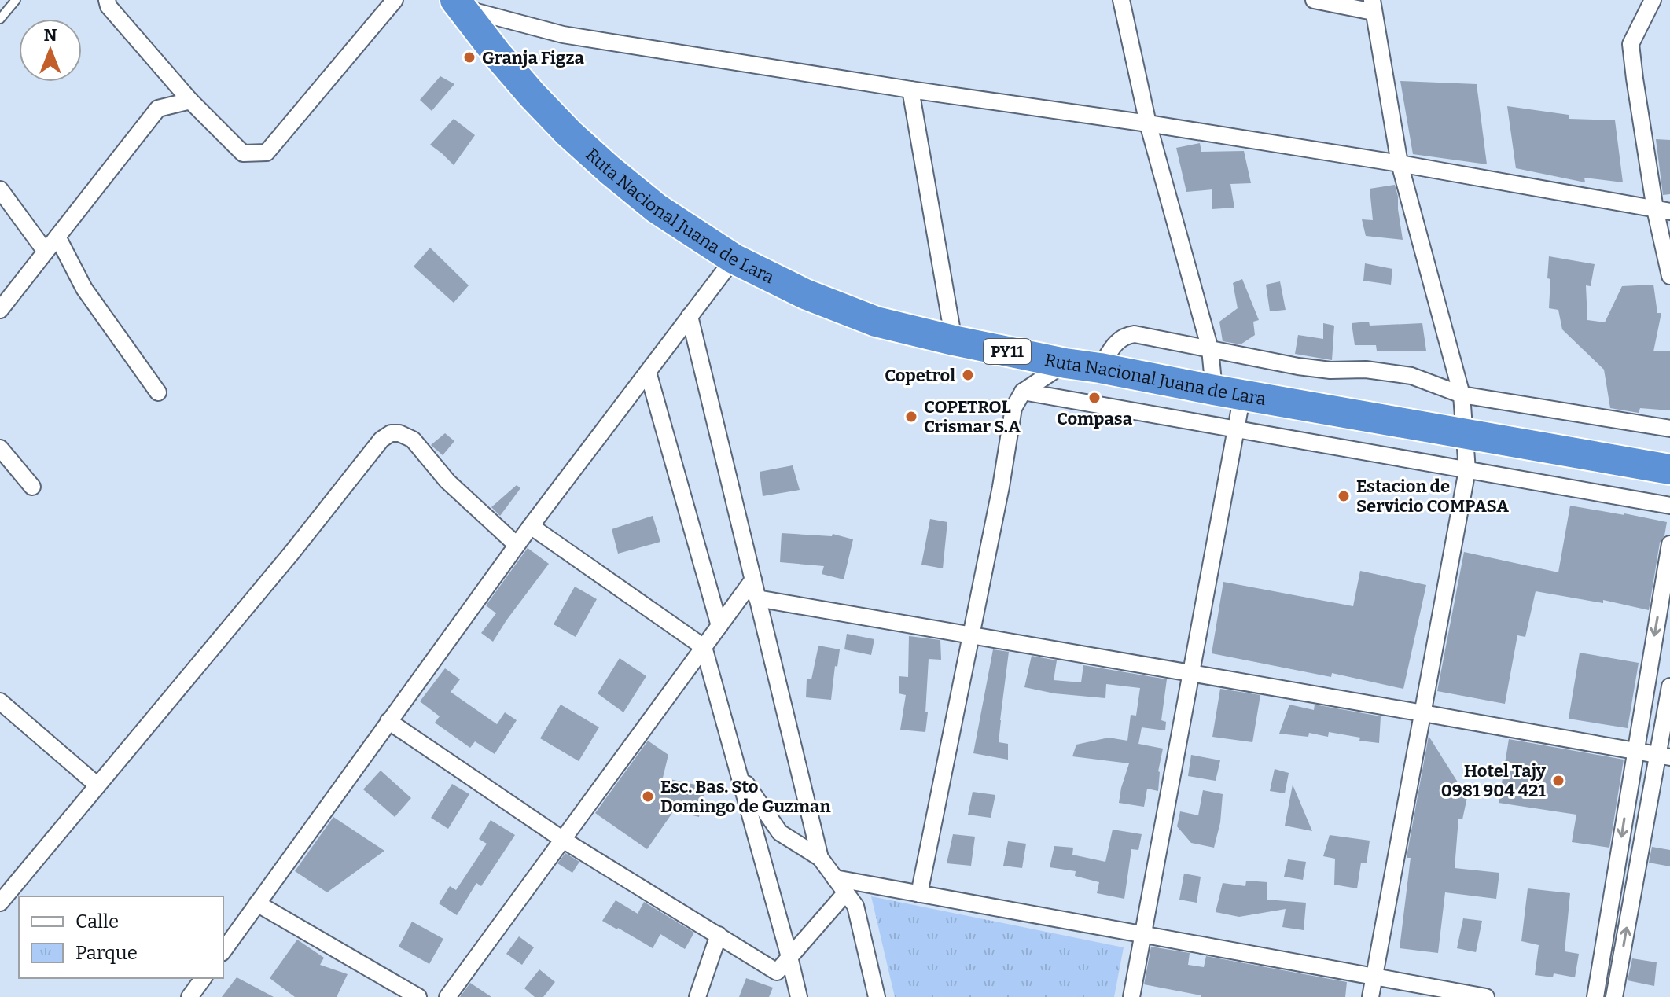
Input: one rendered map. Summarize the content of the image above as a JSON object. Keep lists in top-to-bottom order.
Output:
{
  "streets": {
    "highway": ["Ruta Nacional Juana de Lara", "PY11"]
  },
  "places": [
    "Granja Figza",
    "Copetrol",
    "Compasa",
    "COPETROL Crismar S.A",
    "Estacion de Servicio COMPASA",
    "Hotel Tajy 0981 904 421",
    "Esc. Bas. Sto Domingo de Guzman"
  ],
  "legend": ["Calle", "Parque"],
  "north": "top"
}
